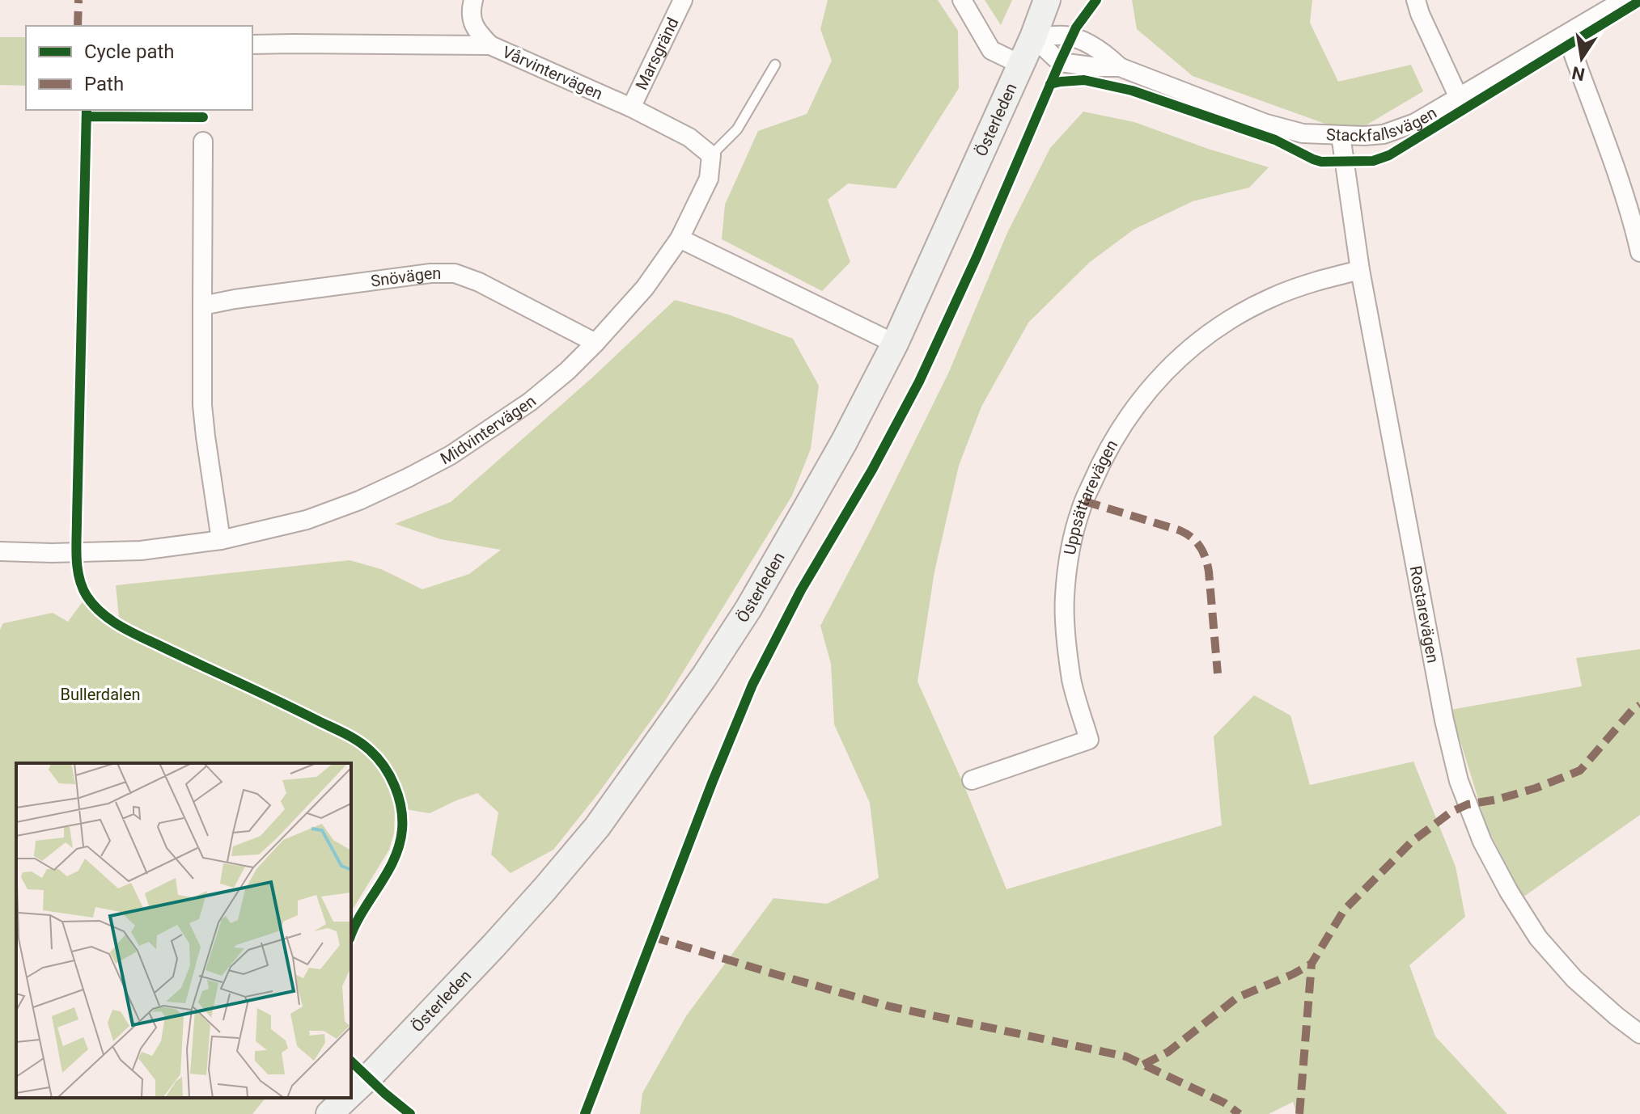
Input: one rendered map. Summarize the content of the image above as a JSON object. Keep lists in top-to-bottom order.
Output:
{
  "streets": {
    "main road": ["Österleden"],
    "street": [
      "Marsgränd",
      "Vårvintervägen",
      "Stackfallsvägen",
      "Snövägen",
      "Midvintervägen",
      "Uppsättarevägen",
      "Rostarevägen"
    ]
  },
  "crossings": [
    ["Marsgränd", "Vårvintervägen"],
    ["Österleden", "Stackfallsvägen"],
    ["Stackfallsvägen", "Rostarevägen"],
    ["Snövägen", "Midvintervägen"],
    ["Uppsättarevägen", "Rostarevägen"]
  ],
  "parks": ["Bullerdalen"],
  "legend": ["Cycle path", "Path"],
  "north": "bottom"
}
